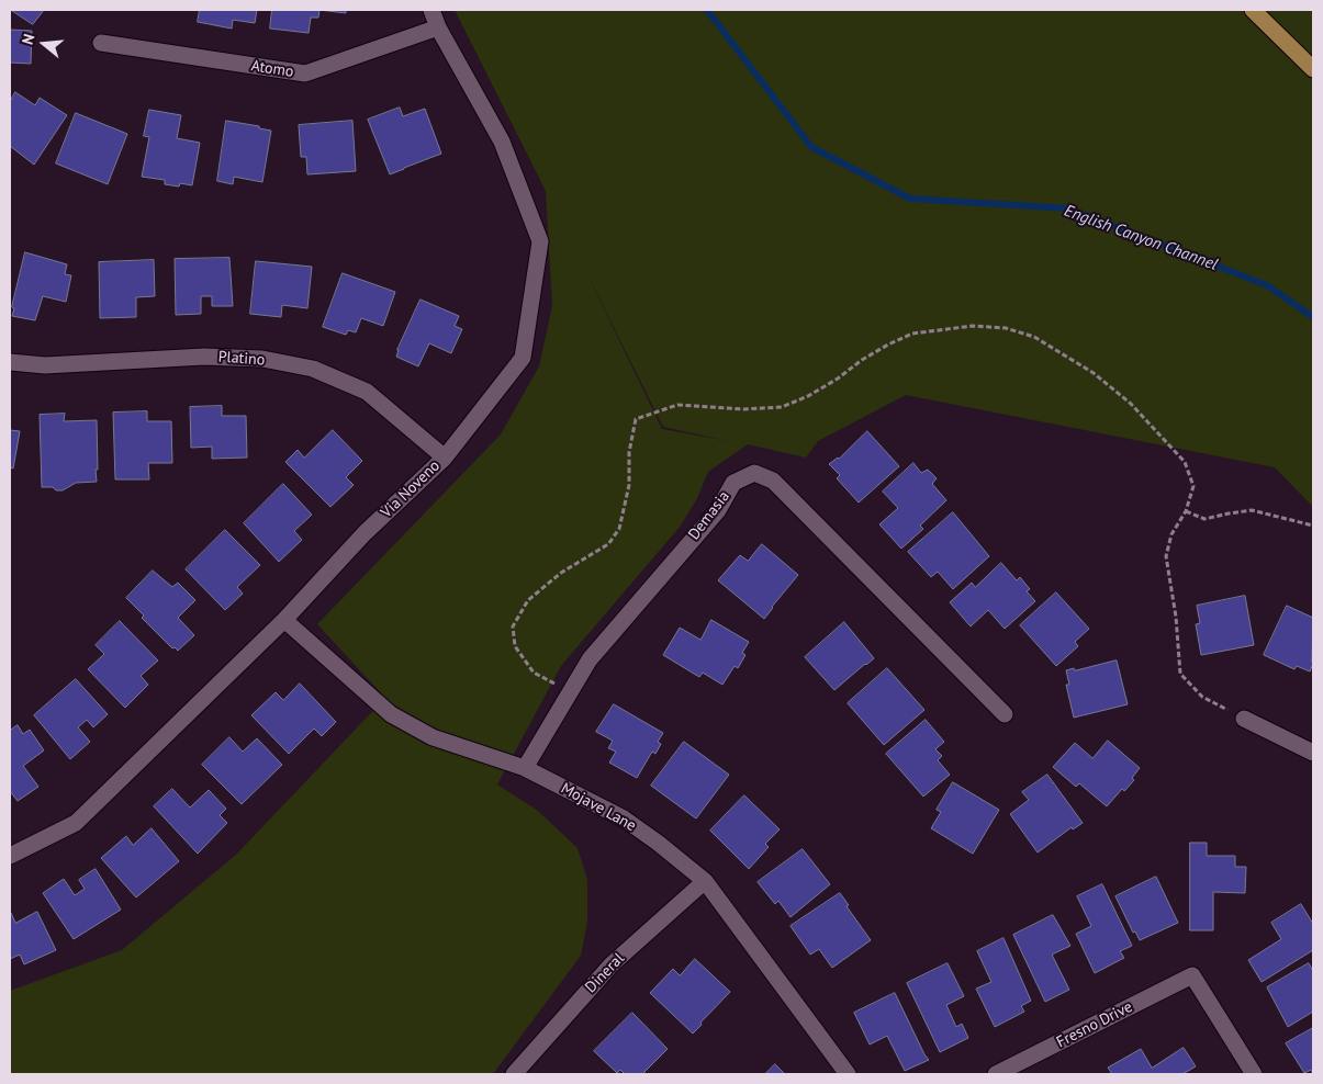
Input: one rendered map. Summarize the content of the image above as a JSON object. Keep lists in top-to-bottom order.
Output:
{
  "streets": {
    "street": [
      "Atomo",
      "Platino",
      "Via Noveno",
      "Demasia",
      "Mojave Lane",
      "Dineral",
      "Fresno Drive"
    ]
  },
  "crossings": [
    ["Atomo", "Via Noveno"],
    ["Platino", "Via Noveno"],
    ["Via Noveno", "Mojave Lane"],
    ["Demasia", "Mojave Lane"],
    ["Mojave Lane", "Dineral"]
  ],
  "water": ["English Canyon Channel"],
  "north": "left"
}
